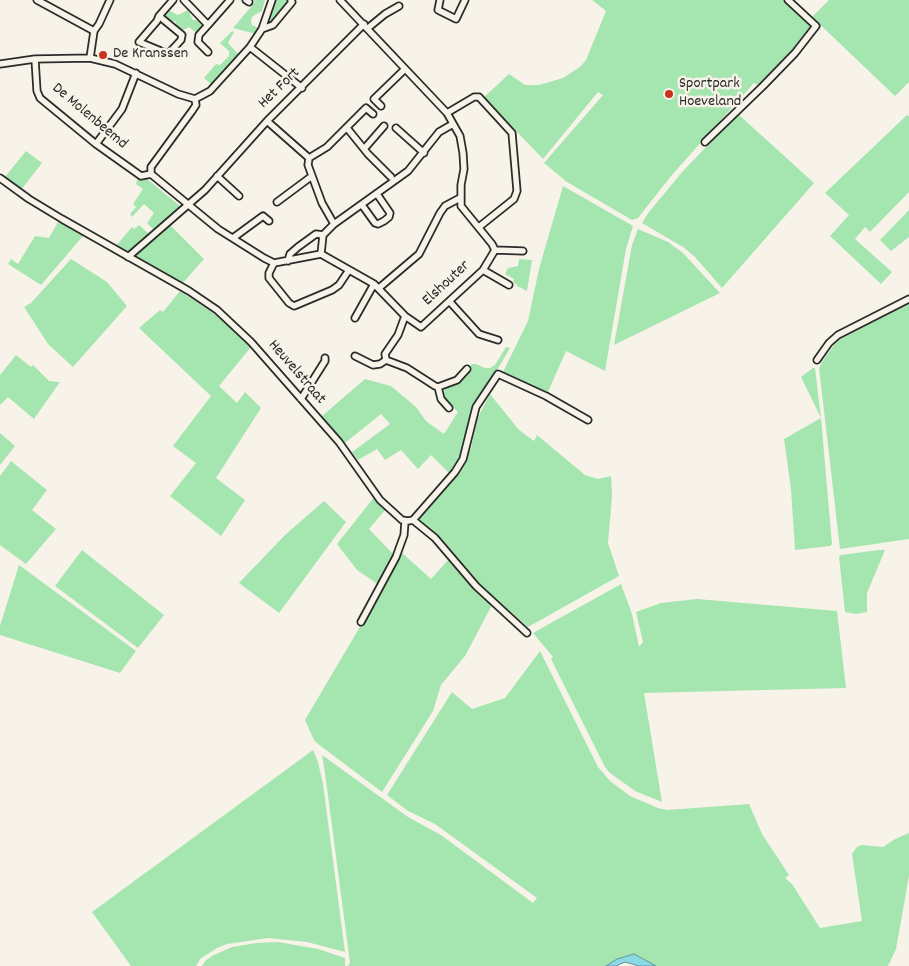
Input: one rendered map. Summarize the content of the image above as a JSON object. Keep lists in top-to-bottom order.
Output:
{
  "streets": {
    "street": [
      "Het Fort",
      "De Molenbeemd",
      "Elshouter",
      "Heuvelstraat"
    ]
  },
  "crossings": [
    ["Het Fort", "Heuvelstraat"]
  ],
  "places": ["De Kranssen", "Sportpark Hoeveland"]
}
